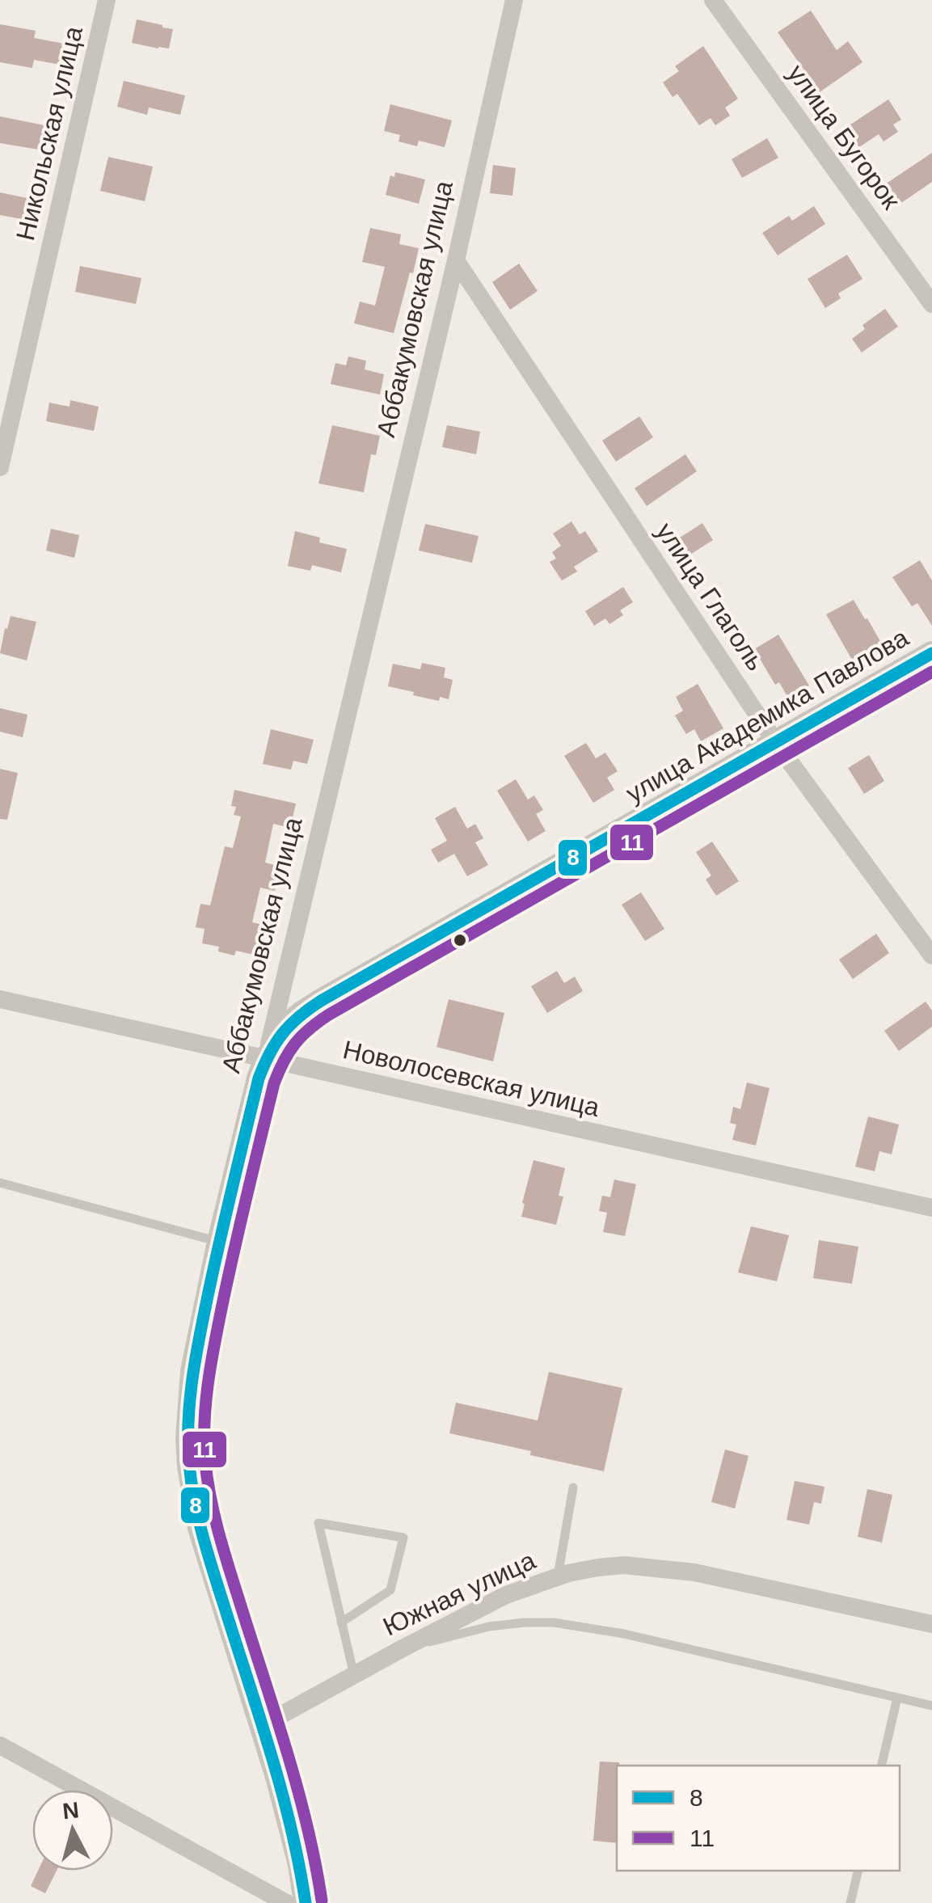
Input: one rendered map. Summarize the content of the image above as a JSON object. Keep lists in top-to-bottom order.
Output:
{
  "streets": {
    "street": [
      "Никольская улица",
      "улица Бугорок",
      "Аббакумовская улица",
      "улица Глаголь",
      "улица Академика Павлова",
      "Новолосевская улица",
      "Южная улица"
    ]
  },
  "crossings": [
    ["Аббакумовская улица", "улица Глаголь"],
    ["Аббакумовская улица", "улица Академика Павлова"],
    ["Аббакумовская улица", "Новолосевская улица"],
    ["Аббакумовская улица", "Южная улица"],
    ["улица Глаголь", "улица Академика Павлова"],
    ["улица Академика Павлова", "Новолосевская улица"]
  ],
  "lines": ["transit line 8", "transit line 11"],
  "legend": ["8", "11"],
  "north": "top"
}
